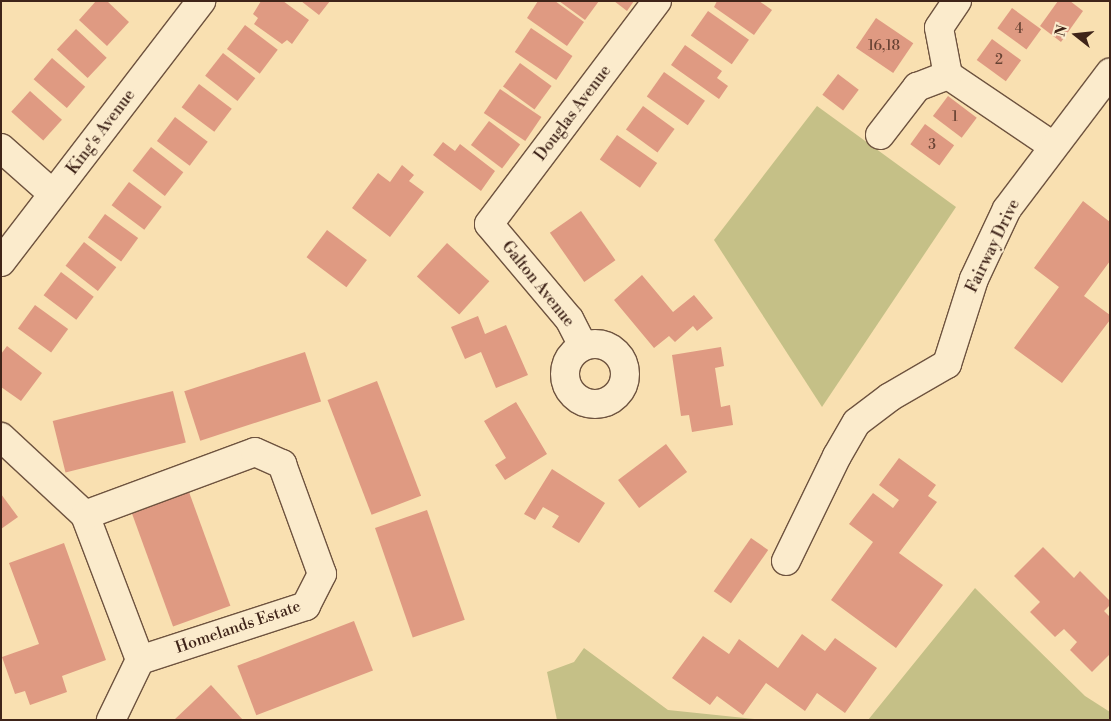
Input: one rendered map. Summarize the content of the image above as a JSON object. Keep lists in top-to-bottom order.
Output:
{
  "streets": {
    "street": [
      "Douglas Avenue",
      "King's Avenue",
      "Fairway Drive",
      "Galton Avenue",
      "Homelands Estate"
    ]
  },
  "crossings": [
    ["Douglas Avenue", "Galton Avenue"]
  ],
  "house_numbers": [
    "4",
    "16,18",
    "2",
    "1",
    "3"
  ],
  "north": "left"
}
